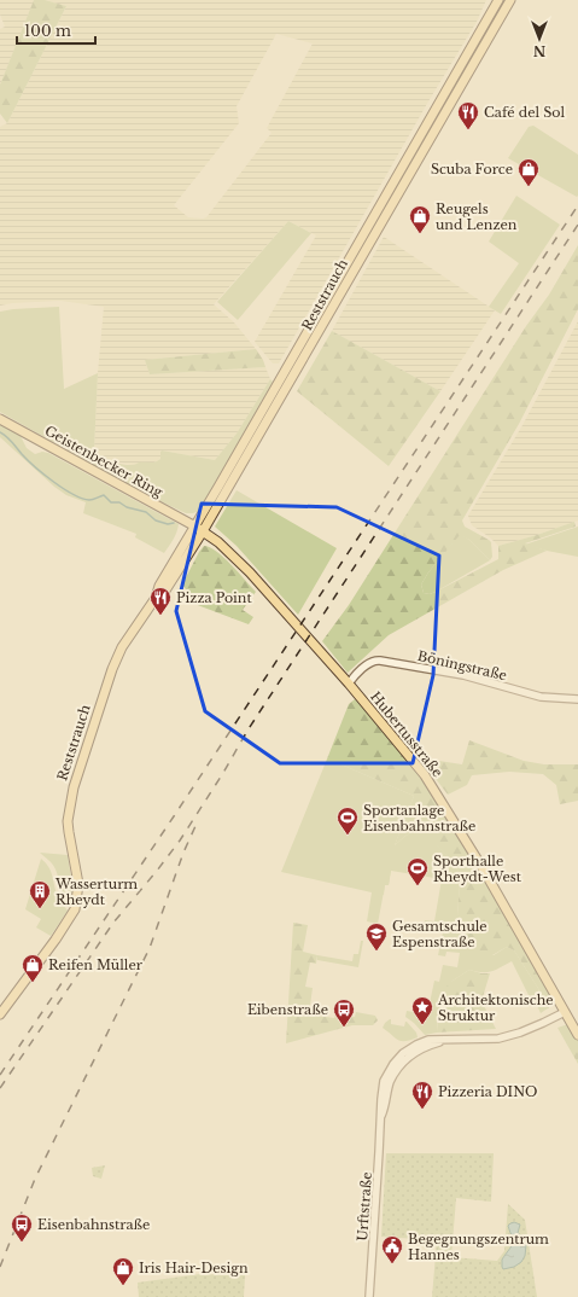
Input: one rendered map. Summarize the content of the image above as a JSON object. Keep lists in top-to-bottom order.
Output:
{
  "streets": {
    "main road": ["Reststrauch", "Geistenbecker Ring", "Hubertusstraße"],
    "street": ["Böningstraße", "Urftstraße"]
  },
  "crossings": [
    ["Reststrauch", "Geistenbecker Ring"],
    ["Reststrauch", "Hubertusstraße"],
    ["Geistenbecker Ring", "Hubertusstraße"],
    ["Böningstraße", "Hubertusstraße"],
    ["Hubertusstraße", "Urftstraße"]
  ],
  "places": {
    "restaurant": ["Café del Sol", "Pizza Point", "Pizzeria DINO"],
    "shop": [
      "Scuba Force",
      "Reugels und Lenzen",
      "Reifen Müller",
      "Iris Hair-Design"
    ],
    "sports": ["Sportanlage Eisenbahnstraße", "Sporthalle Rheydt-West"],
    "building": ["Wasserturm Rheydt"],
    "school or university": ["Gesamtschule Espenstraße"],
    "place": ["Architektonische Struktur"],
    "bus stop": ["Eibenstraße", "Eisenbahnstraße"],
    "public building": ["Begegnungszentrum Hannes"]
  },
  "scale_bar": "100 m",
  "north": "bottom"
}
